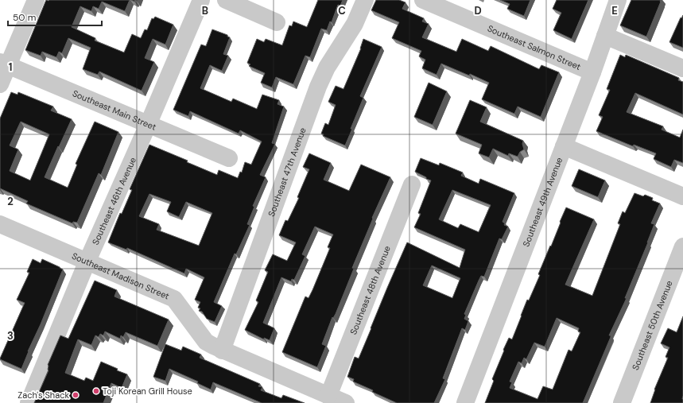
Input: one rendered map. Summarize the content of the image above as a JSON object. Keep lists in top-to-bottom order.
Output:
{
  "streets": {
    "street": [
      "Southeast Salmon Street",
      "Southeast Main Street",
      "Southeast 47th Avenue",
      "Southeast 46th Avenue",
      "Southeast 49th Avenue",
      "Southeast Madison Street",
      "Southeast 48th Avenue",
      "Southeast 50th Avenue"
    ]
  },
  "crossings": [
    ["Southeast Salmon Street", "Southeast 49th Avenue"],
    ["Southeast Main Street", "Southeast 46th Avenue"],
    ["Southeast 47th Avenue", "Southeast Madison Street"],
    ["Southeast 46th Avenue", "Southeast Madison Street"],
    ["Southeast Madison Street", "Southeast 48th Avenue"]
  ],
  "places": ["Toji Korean Grill House", "Zach's Shack"],
  "scale_bar": "50 m",
  "grid": {
    "columns": [
      "B",
      "C",
      "D",
      "E"
    ],
    "rows": ["1", "2", "3"]
  }
}
